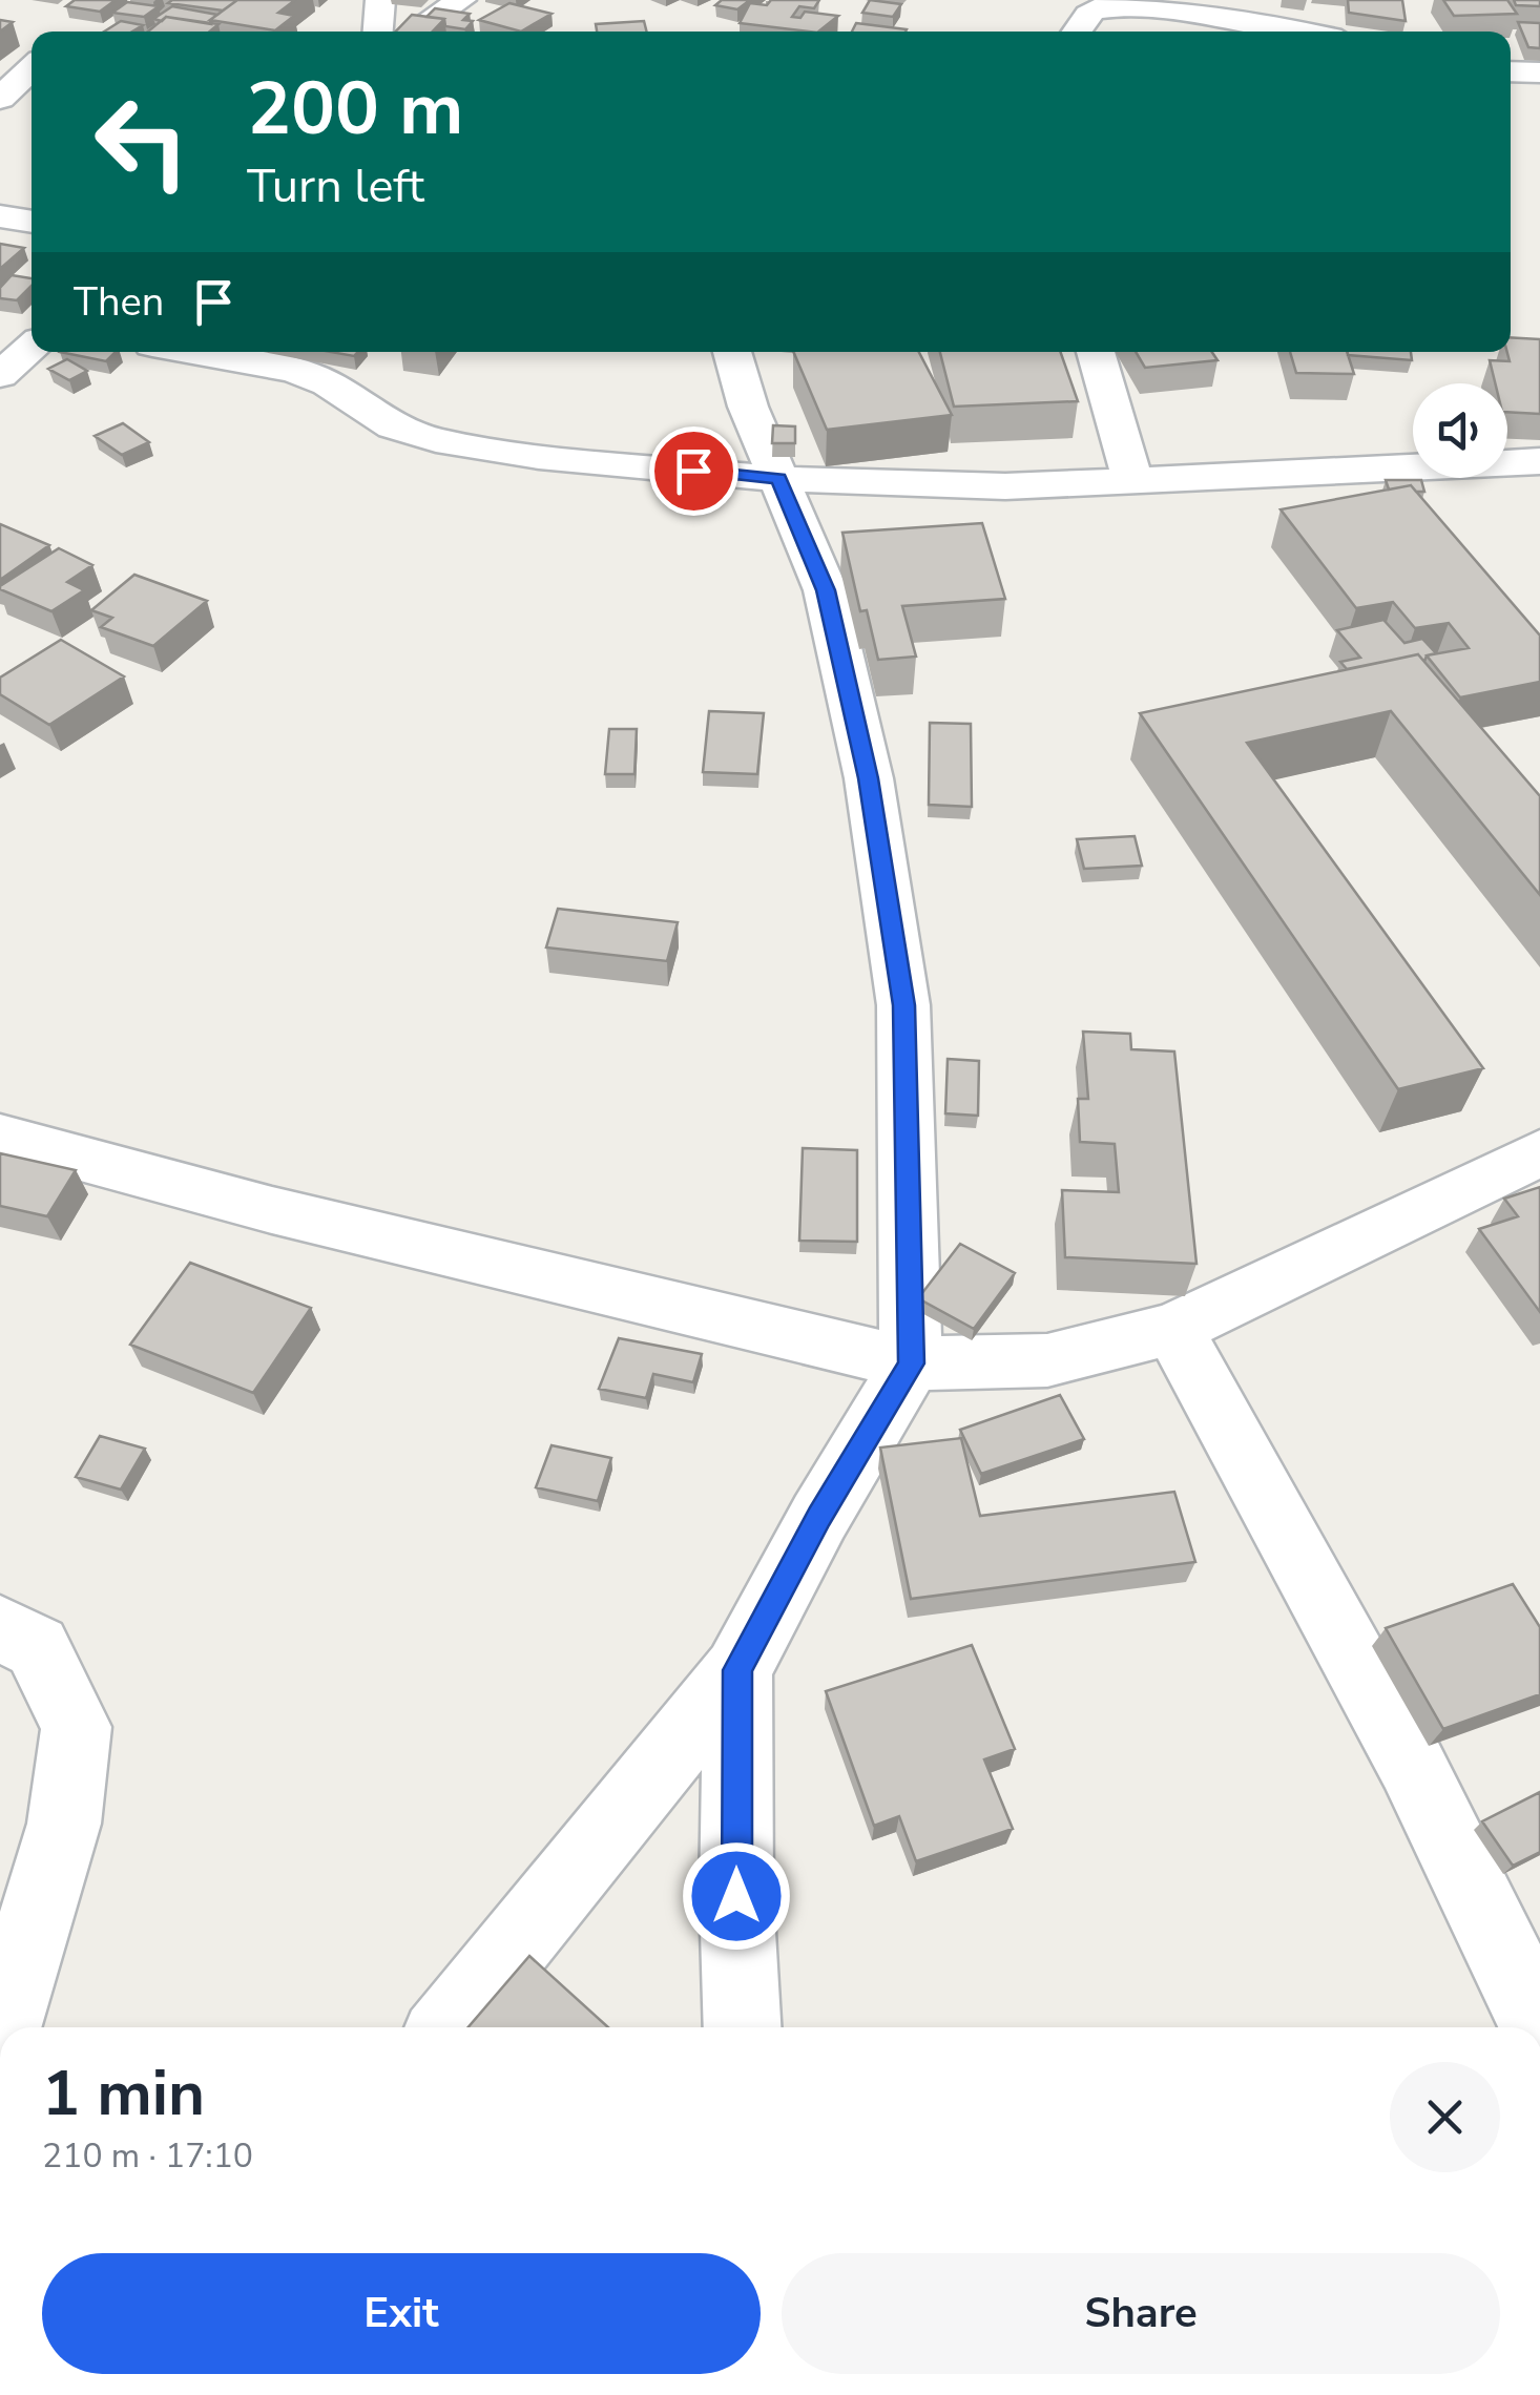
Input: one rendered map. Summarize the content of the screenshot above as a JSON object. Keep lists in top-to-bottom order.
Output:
{
  "page": {
    "turn": ["200 m", "Turn left"],
    "then": "Then",
    "heading": ["1 min", "210 m · 17:10"],
    "buttons": ["Exit", "Share"]
  }
}
